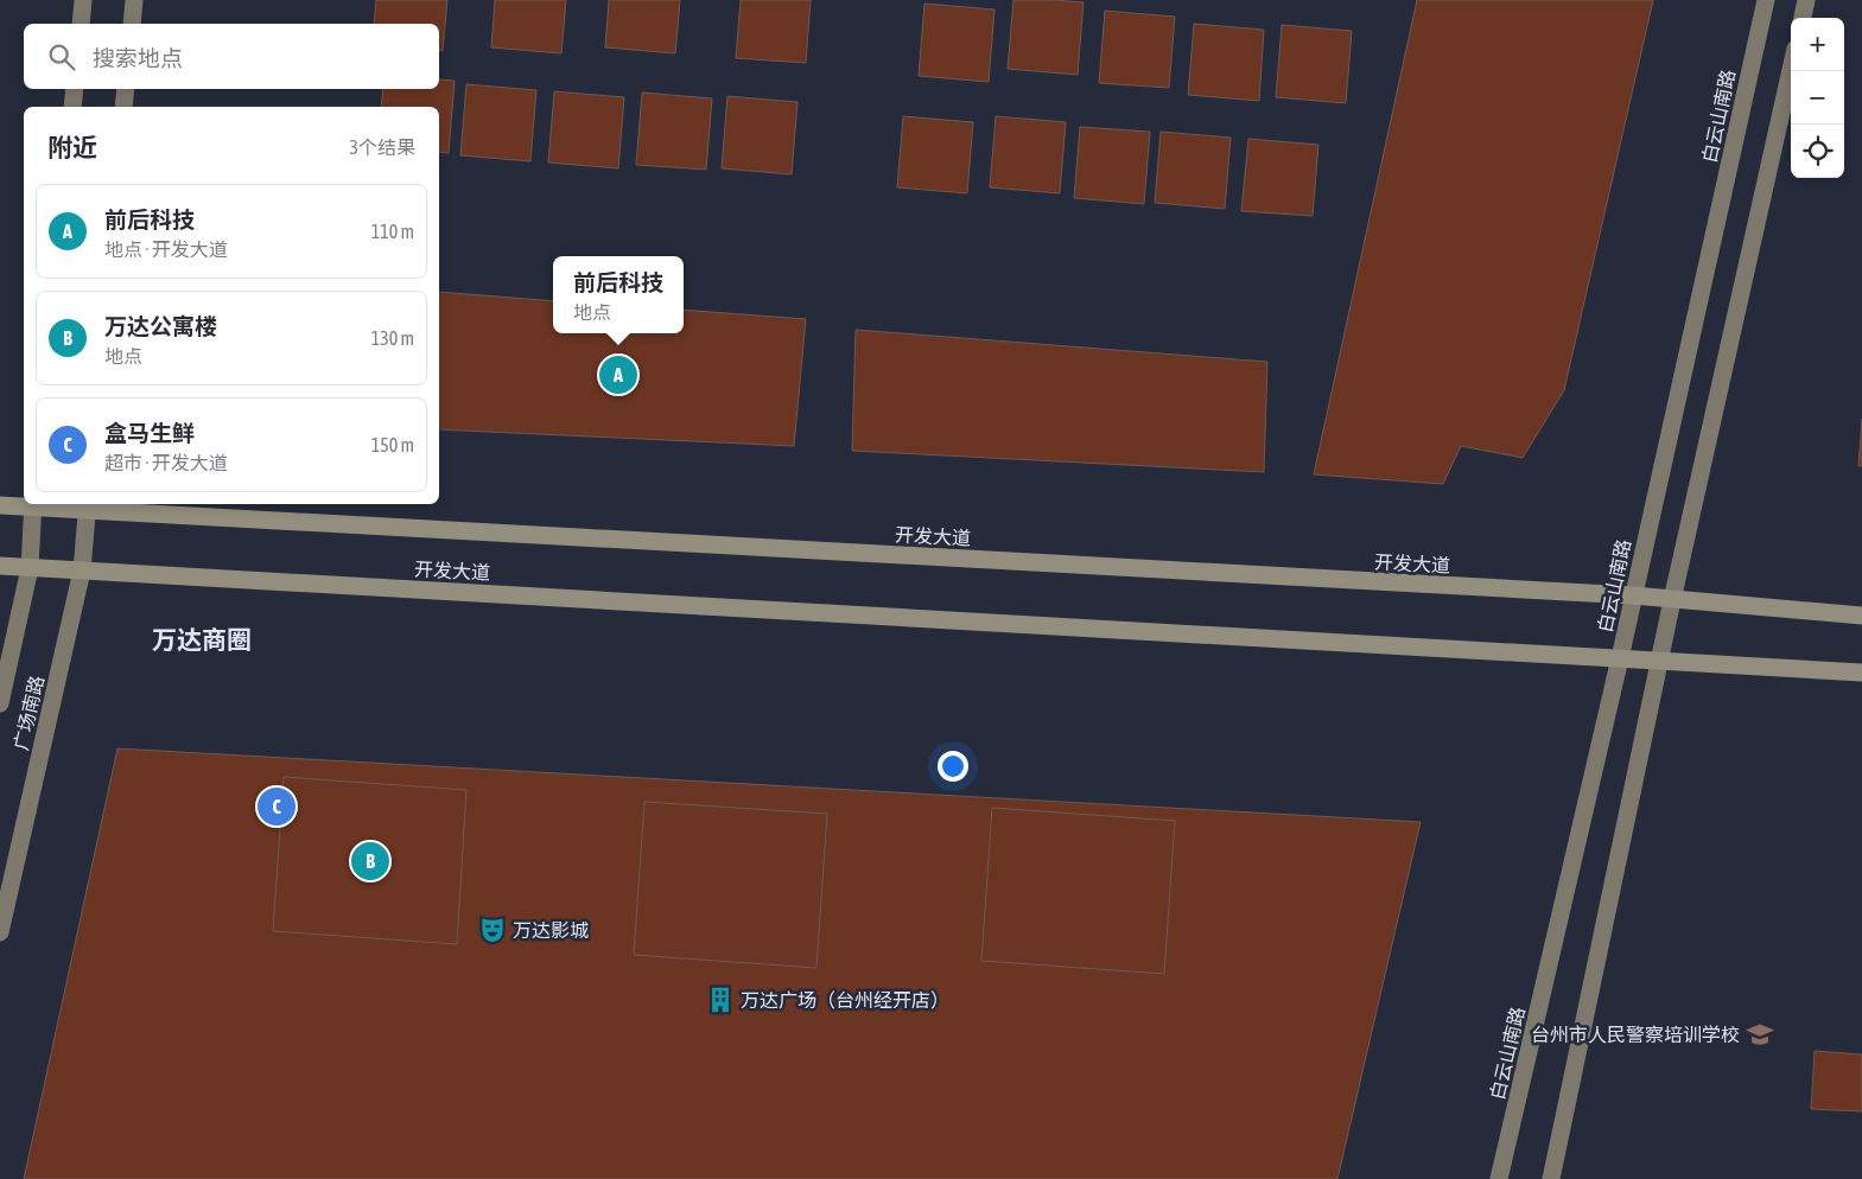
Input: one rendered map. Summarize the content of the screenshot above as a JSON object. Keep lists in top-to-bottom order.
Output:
{
  "streets": {
    "main road": ["白云山南路", "开发大道", "广场南路"]
  },
  "crossings": [
    ["白云山南路", "开发大道"],
    ["开发大道", "广场南路"]
  ],
  "districts": ["万达商圈"],
  "places": {
    "theatre": ["万达影城"],
    "building": ["万达广场（台州经开店）"],
    "school or university": ["台州市人民警察培训学校"]
  },
  "page": {
    "map_buttons": ["+", "−"],
    "search": "搜索地点",
    "heading": ["附近", "3个结果"],
    "list": [
      {
        "mark": "A",
        "name": "前后科技",
        "note": "地点 · 开发大道",
        "value": "110 m"
      },
      {
        "mark": "B",
        "name": "万达公寓楼",
        "note": "地点",
        "value": "130 m"
      },
      {
        "mark": "C",
        "name": "盒马生鲜",
        "note": "超市 · 开发大道",
        "value": "150 m"
      }
    ],
    "popup": ["前后科技", "地点"],
    "pins": ["A", "C", "B"]
  }
}
